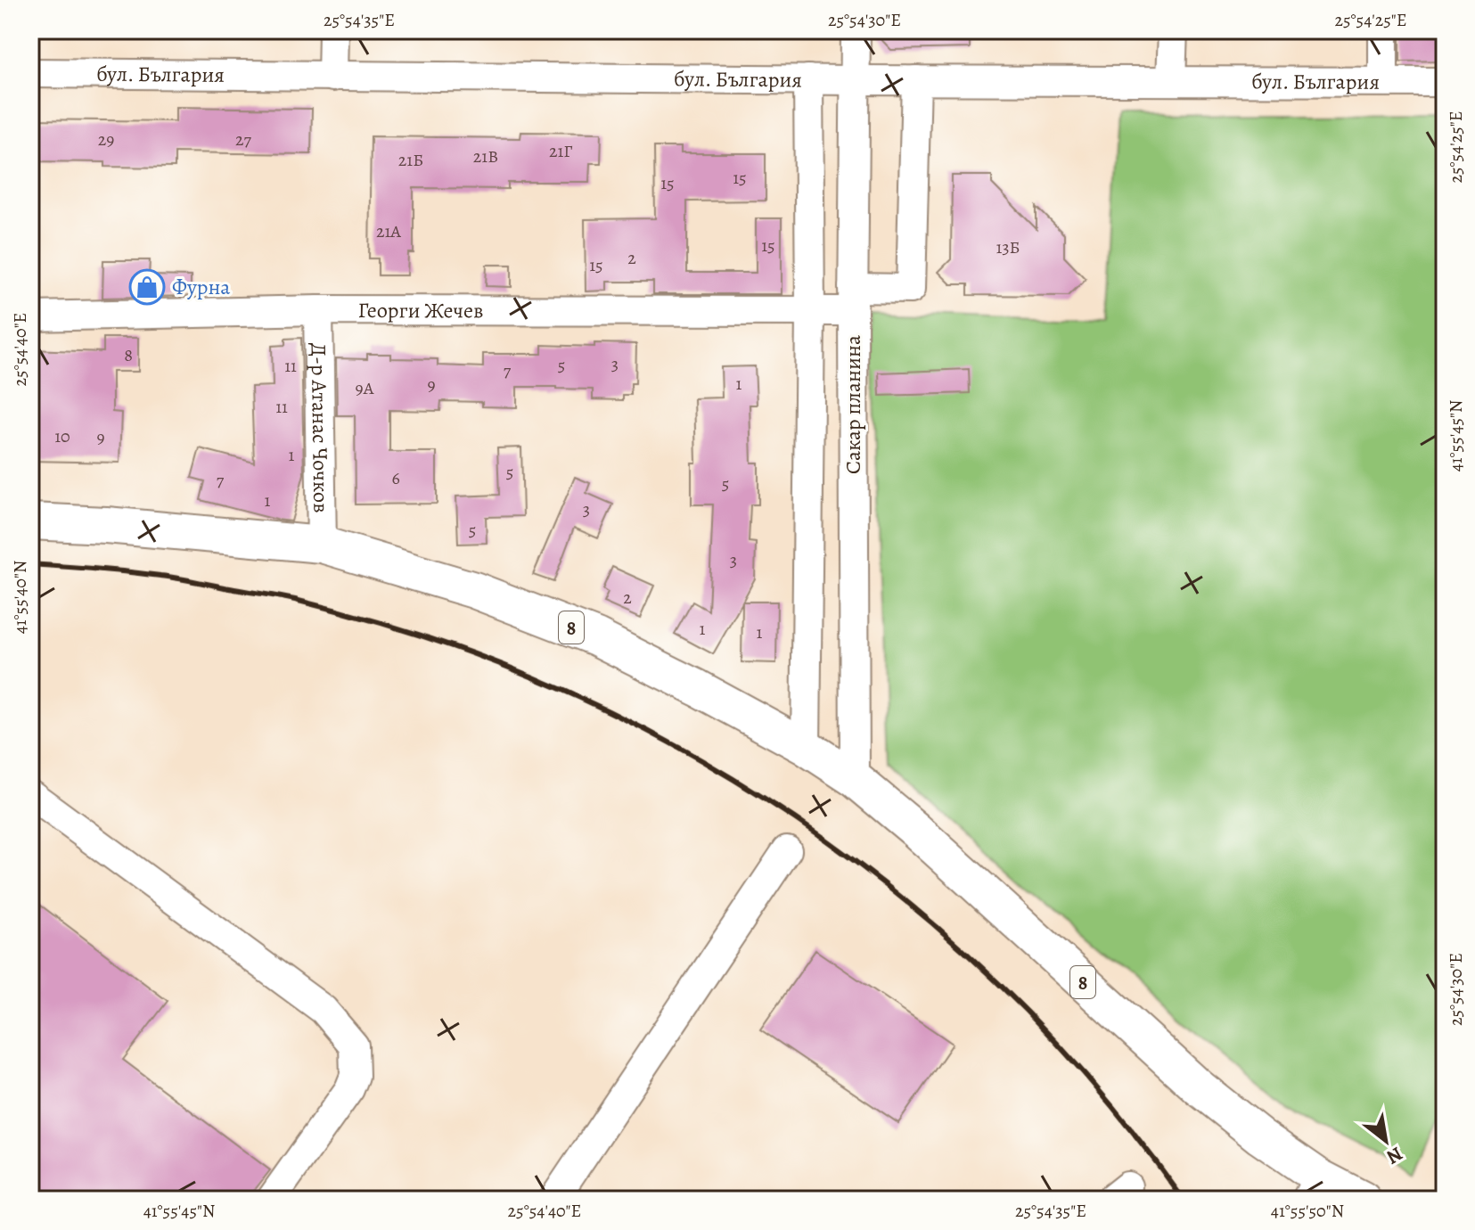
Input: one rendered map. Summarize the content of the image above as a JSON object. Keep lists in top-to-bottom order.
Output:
{
  "streets": {
    "main road": ["8"],
    "street": [
      "бул. България",
      "Георги Жечев",
      "Сакар планина",
      "Д-р Атанас Чочков"
    ]
  },
  "crossings": [
    ["бул. България", "Георги Жечев"],
    ["бул. България", "Сакар планина"],
    ["Георги Жечев", "Сакар планина"],
    ["Георги Жечев", "Д-р Атанас Чочков"],
    ["Сакар планина", "8"],
    ["Д-р Атанас Чочков", "8"]
  ],
  "places": {
    "shop": ["Фурна"]
  },
  "house_numbers": [
    "29",
    "27",
    "21Г",
    "21В",
    "21Б",
    "15",
    "15",
    "21А",
    "15",
    "13Б",
    "2",
    "15",
    "8",
    "3",
    "5",
    "11",
    "7",
    "1",
    "9",
    "9А",
    "11",
    "10",
    "9",
    "1",
    "5",
    "6",
    "7",
    "5",
    "1",
    "3",
    "5",
    "3",
    "2",
    "1",
    "1"
  ],
  "north": "bottom right",
  "coordinates": [
    "25°54'35\"E",
    "25°54'30\"E",
    "25°54'25\"E",
    "25°54'40\"E",
    "41°55'45\"N",
    "41°55'40\"N",
    "41°55'50\"N"
  ]
}
